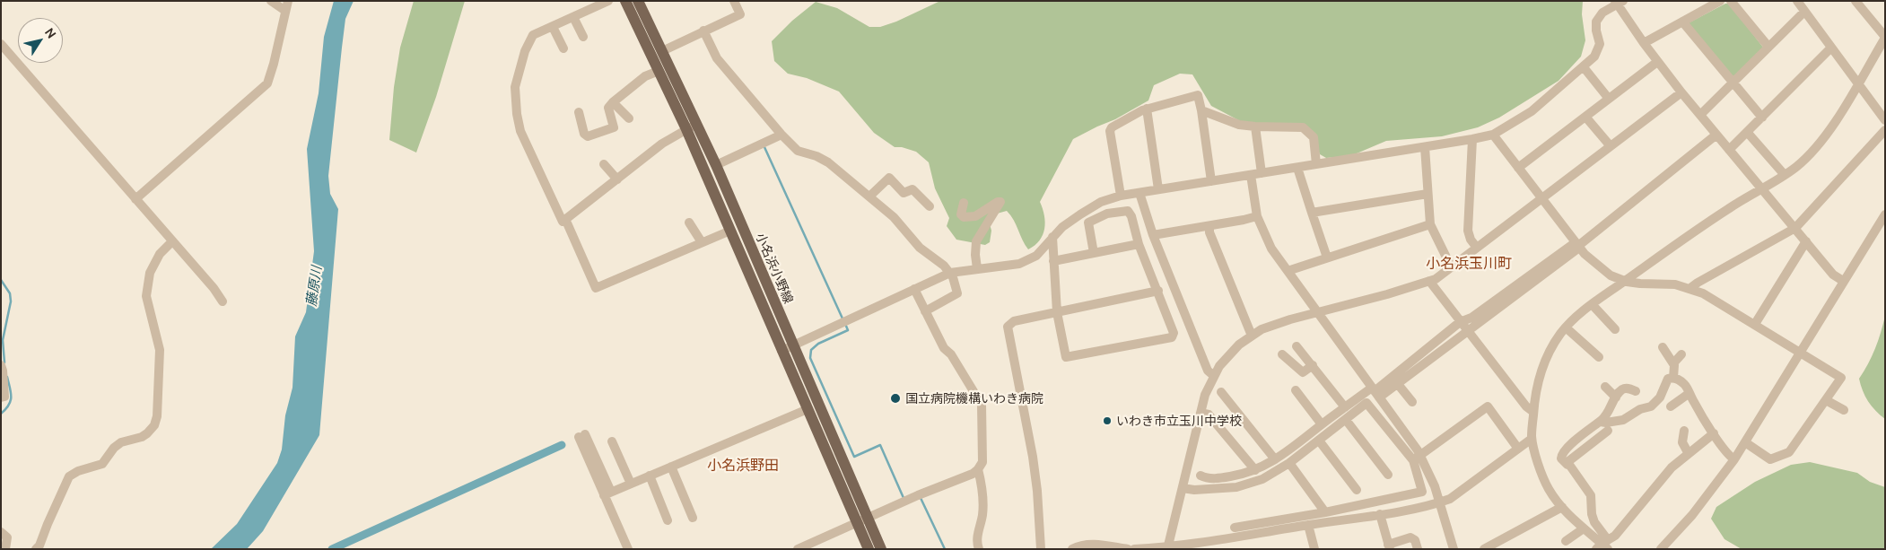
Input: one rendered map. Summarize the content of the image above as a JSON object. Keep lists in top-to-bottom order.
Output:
{
  "streets": {
    "main road": ["小名浜小野線"]
  },
  "districts": ["小名浜玉川町", "小名浜野田"],
  "water": ["藤原川"],
  "places": ["国立病院機構いわき病院", "いわき市立玉川中学校"],
  "north": "top right"
}
